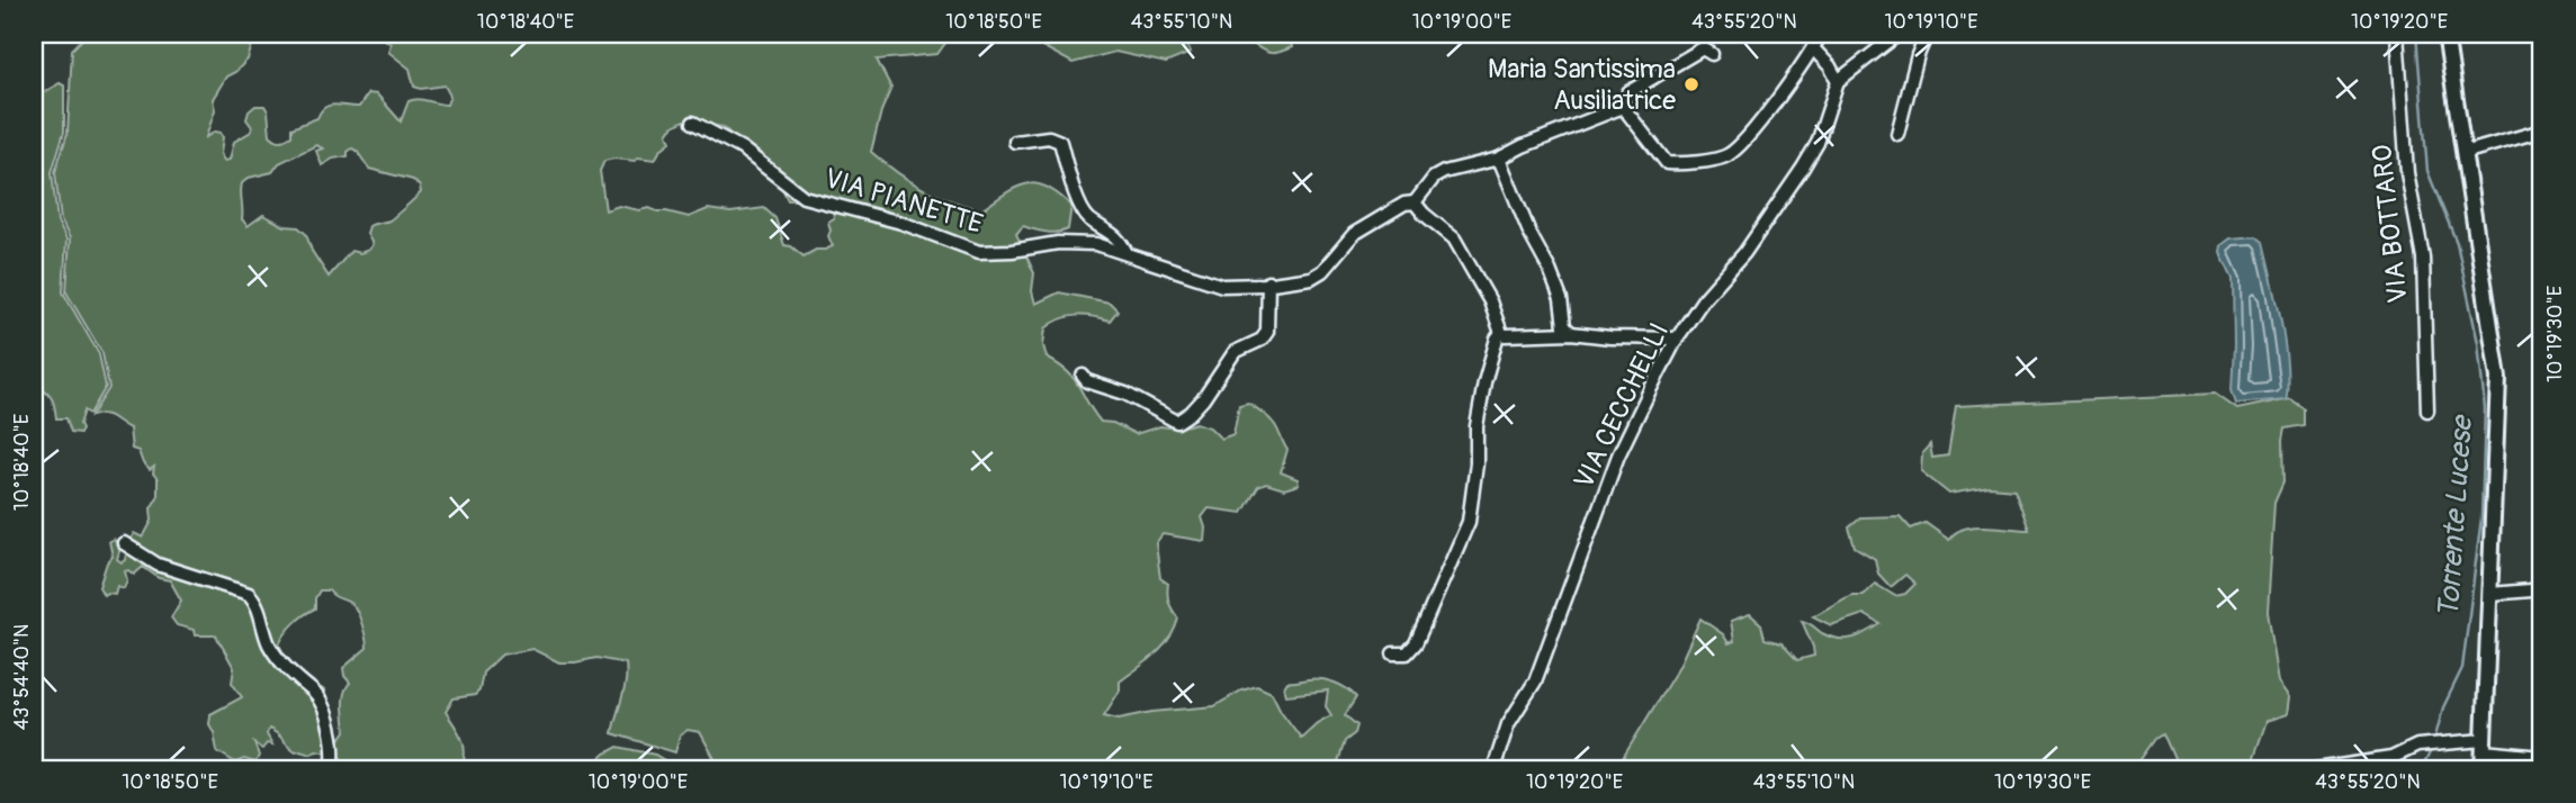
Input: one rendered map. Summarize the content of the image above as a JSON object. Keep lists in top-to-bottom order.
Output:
{
  "streets": {
    "street": ["VIA PIANETTE", "VIA BOTTARO", "VIA CECCHELLI"]
  },
  "water": ["Torrente Lucese"],
  "places": ["Maria Santissima Ausiliatrice"],
  "coordinates": [
    "10°18'40\"E",
    "10°18'50\"E",
    "43°55'10\"N",
    "10°19'00\"E",
    "43°55'20\"N",
    "10°19'10\"E",
    "10°19'20\"E",
    "10°19'30\"E",
    "43°54'40\"N"
  ]
}
